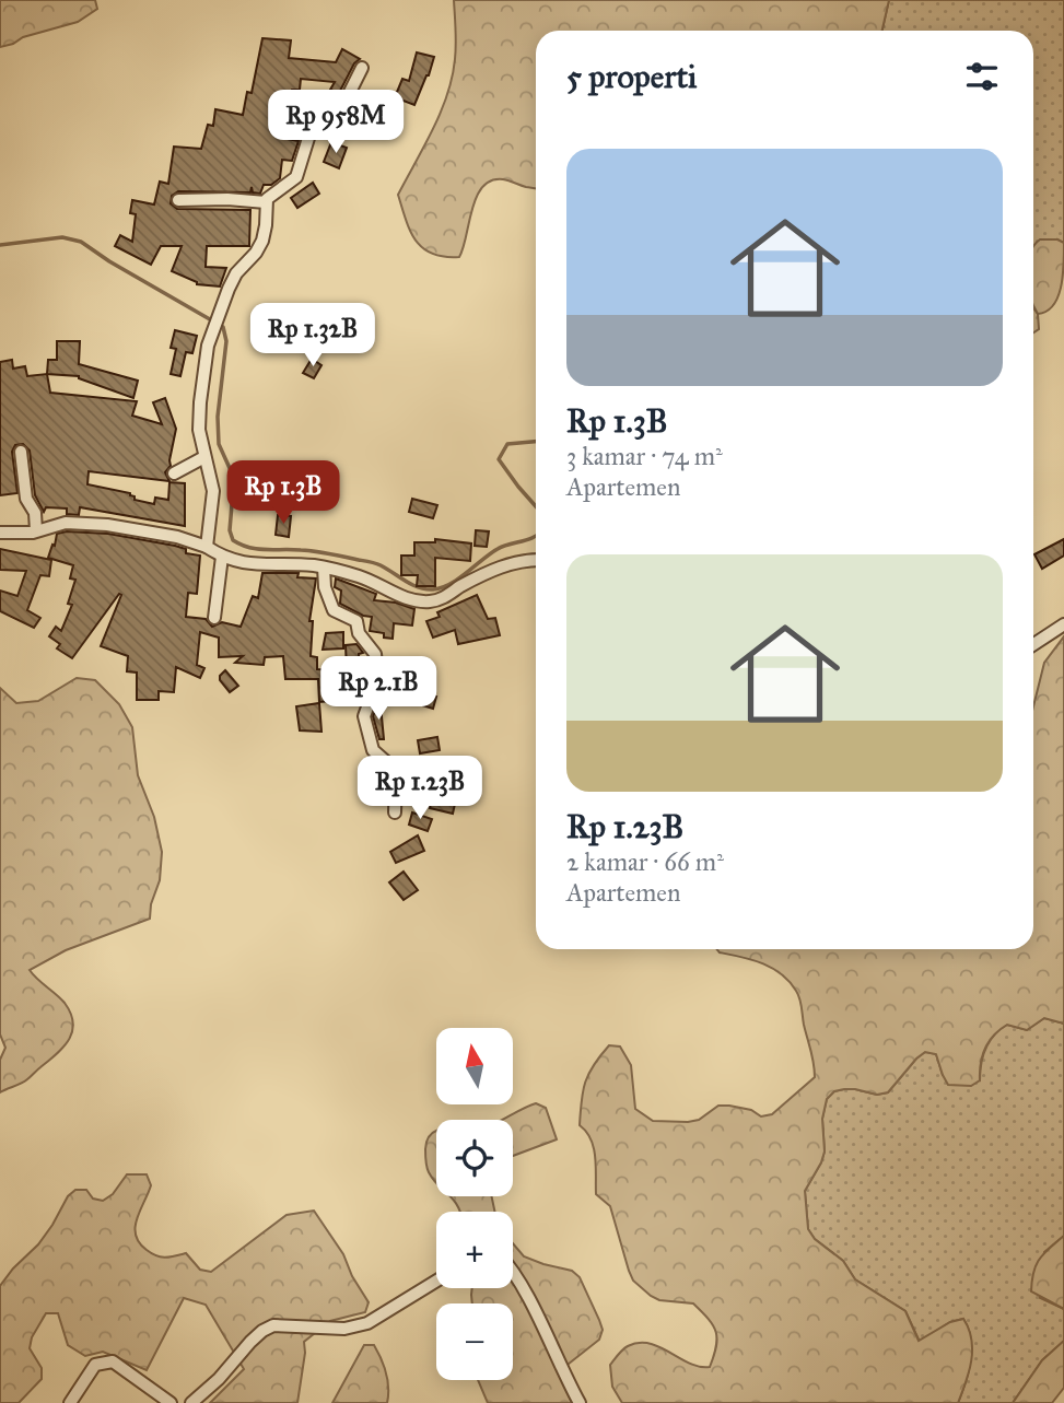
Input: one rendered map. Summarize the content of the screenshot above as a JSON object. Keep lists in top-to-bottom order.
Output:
{
  "north": "top",
  "page": {
    "heading": "5 properti",
    "price": [
      "Rp 958M",
      "Rp 1.32B",
      "Rp 1.3B",
      "Rp 2.1B",
      "Rp 1.23B"
    ],
    "list": [
      {
        "name": "Rp 1.3B",
        "note": "3 kamar · 74 m² · Apartemen"
      },
      {
        "name": "Rp 1.23B",
        "note": "2 kamar · 66 m² · Apartemen"
      }
    ],
    "map_buttons": ["+", "−"]
  }
}
